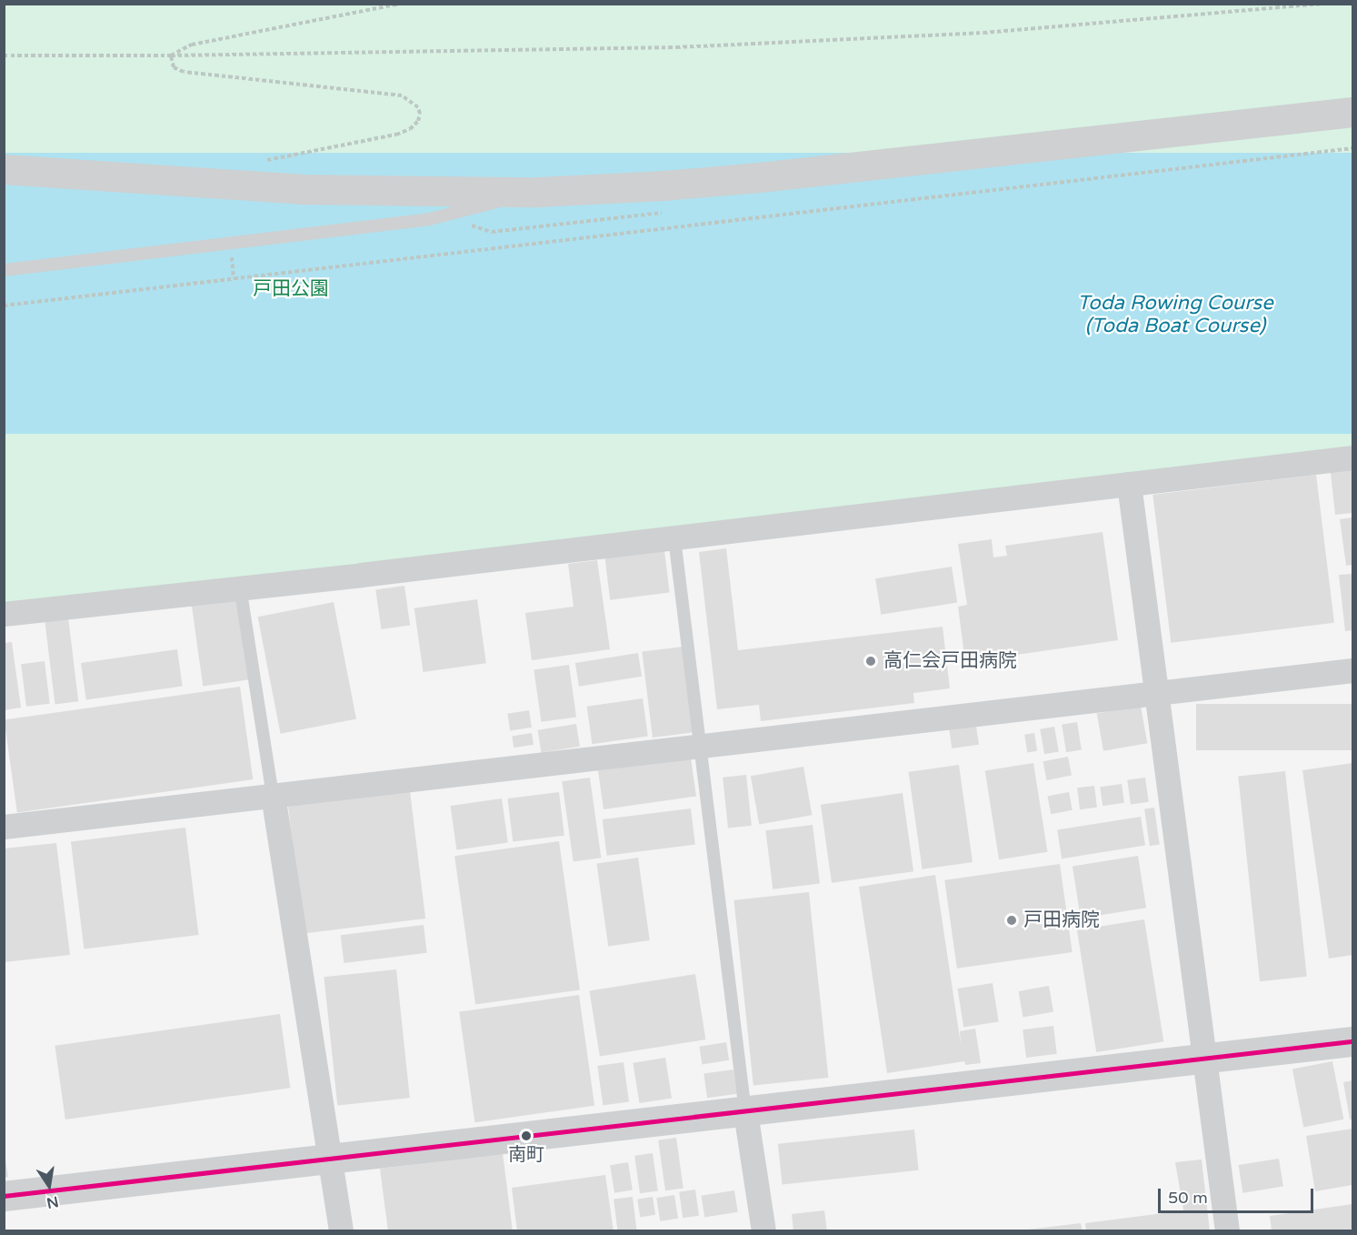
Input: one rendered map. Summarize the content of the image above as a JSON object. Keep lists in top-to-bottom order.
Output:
{
  "water": ["Toda Rowing Course (Toda Boat Course)"],
  "parks": ["戸田公園"],
  "places": ["高仁会戸田病院", "戸田病院", "南町"],
  "scale_bar": "50 m",
  "north": "bottom"
}
